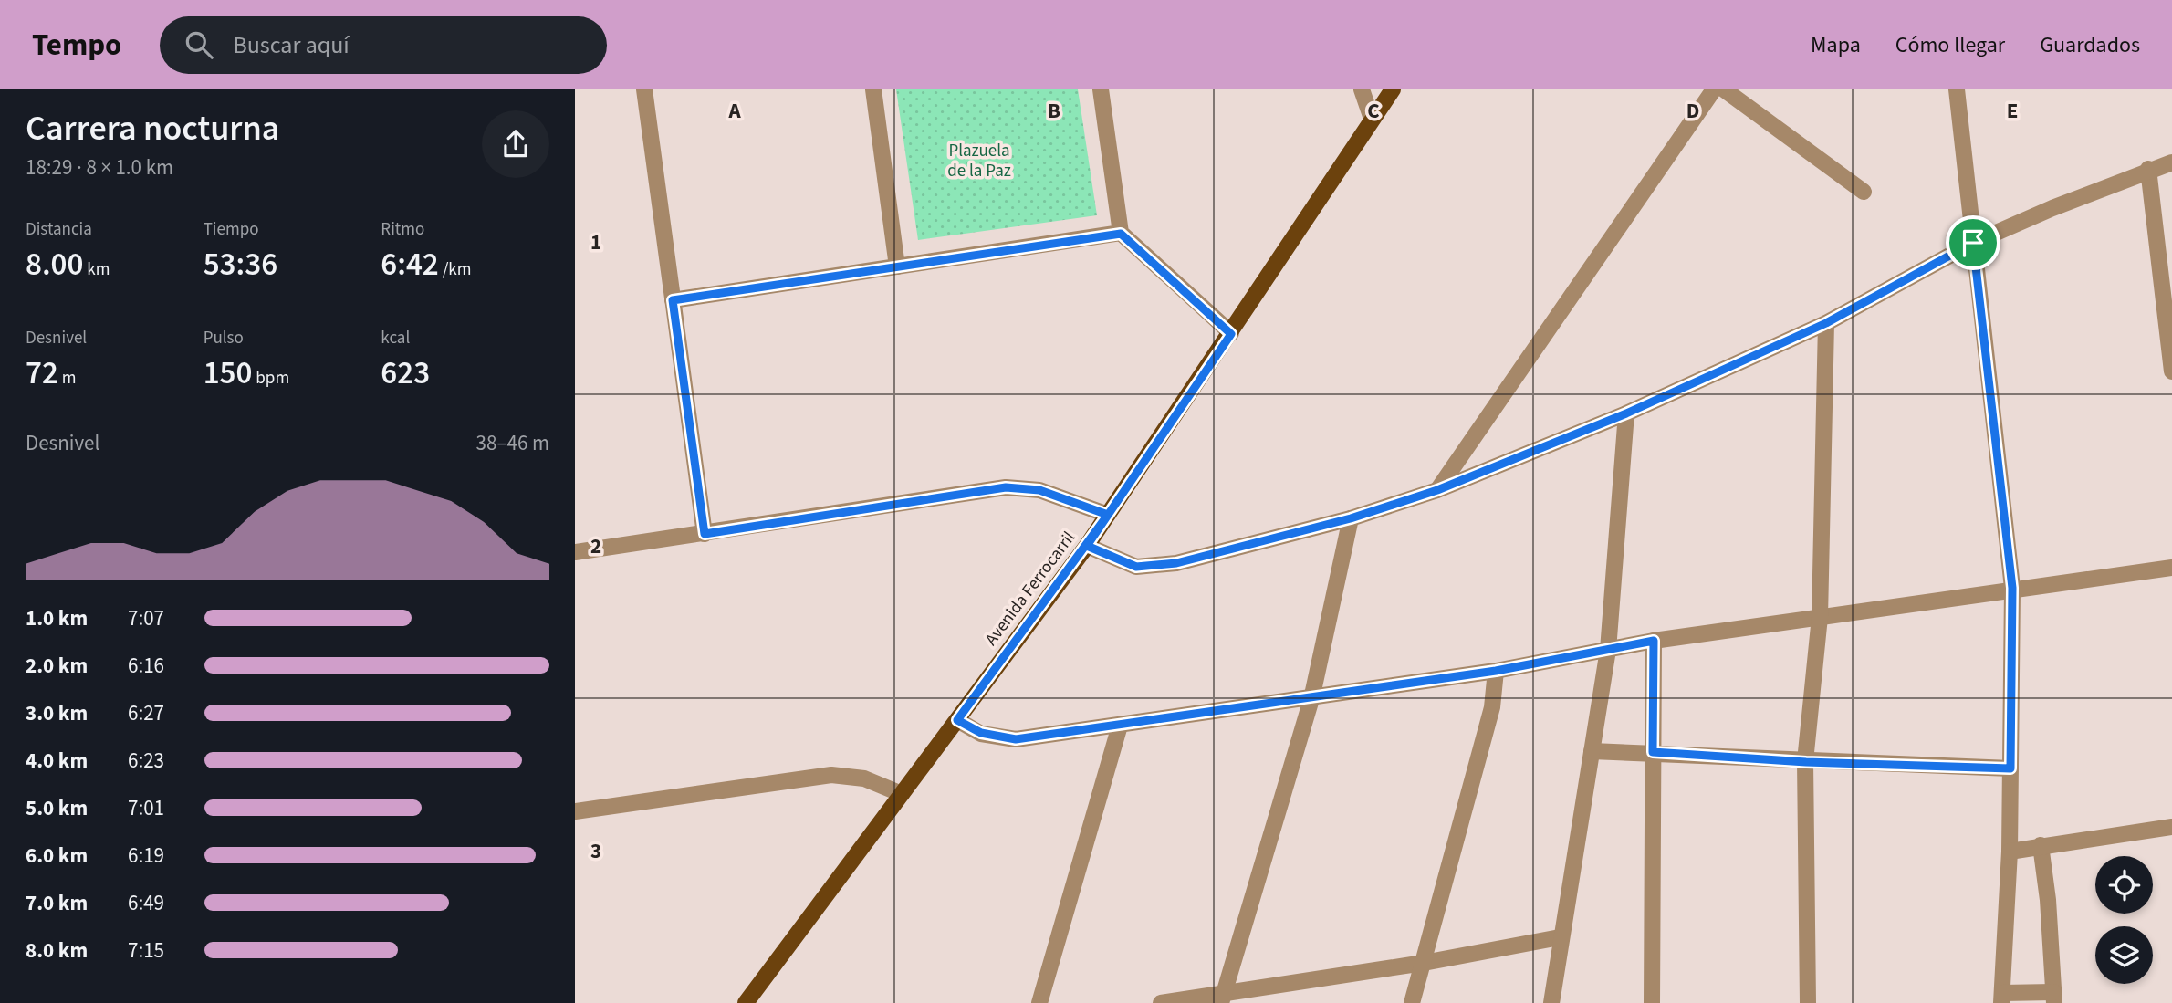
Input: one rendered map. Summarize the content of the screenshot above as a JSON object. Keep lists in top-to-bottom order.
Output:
{
  "streets": {
    "main road": ["Avenida Ferrocarril"]
  },
  "parks": ["Plazuela de la Paz"],
  "page": {
    "header": "Tempo",
    "search": "Buscar aquí",
    "nav": ["Mapa", "Cómo llegar", "Guardados"],
    "heading": ["Carrera nocturna", "18:29 · 8 × 1.0 km"],
    "stats": [
      ["Distancia", "8.00 km"],
      ["Tiempo", "53:36"],
      ["Ritmo", "6:42 /km"],
      ["Desnivel", "72 m"],
      ["Pulso", "150 bpm"],
      ["kcal", "623"]
    ],
    "chart": ["Desnivel", "38–46 m"],
    "list": [
      {
        "name": "1.0 km",
        "note": "7:07"
      },
      {
        "name": "2.0 km",
        "note": "6:16"
      },
      {
        "name": "3.0 km",
        "note": "6:27"
      },
      {
        "name": "4.0 km",
        "note": "6:23"
      },
      {
        "name": "5.0 km",
        "note": "7:01"
      },
      {
        "name": "6.0 km",
        "note": "6:19"
      },
      {
        "name": "7.0 km",
        "note": "6:49"
      },
      {
        "name": "8.0 km",
        "note": "7:15"
      }
    ]
  },
  "grid": {
    "columns": [
      "A",
      "B",
      "C",
      "D",
      "E"
    ],
    "rows": ["1", "2", "3"]
  }
}
